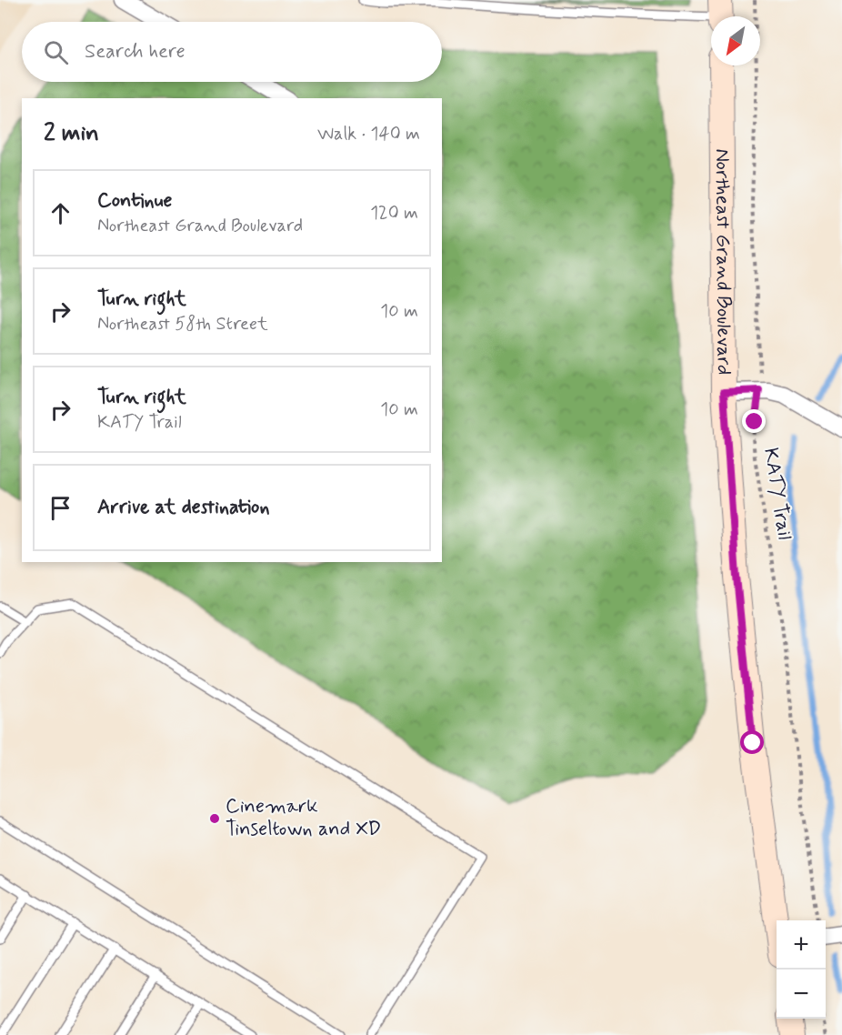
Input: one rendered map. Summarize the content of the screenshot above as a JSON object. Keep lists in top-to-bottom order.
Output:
{
  "streets": {
    "street": ["Northeast Grand Boulevard"],
    "path": ["KATY Trail"]
  },
  "places": ["Cinemark Tinseltown and XD"],
  "north": "bottom left",
  "page": {
    "search": "Search here",
    "heading": ["2 min", "Walk · 140 m"],
    "list": [
      ["Continue", "Northeast Grand Boulevard", "120 m"],
      ["Turn right", "Northeast 58th Street", "10 m"],
      ["Turn right", "KATY Trail", "10 m"],
      "Arrive at destination"
    ],
    "map_buttons": ["+", "−"]
  }
}
